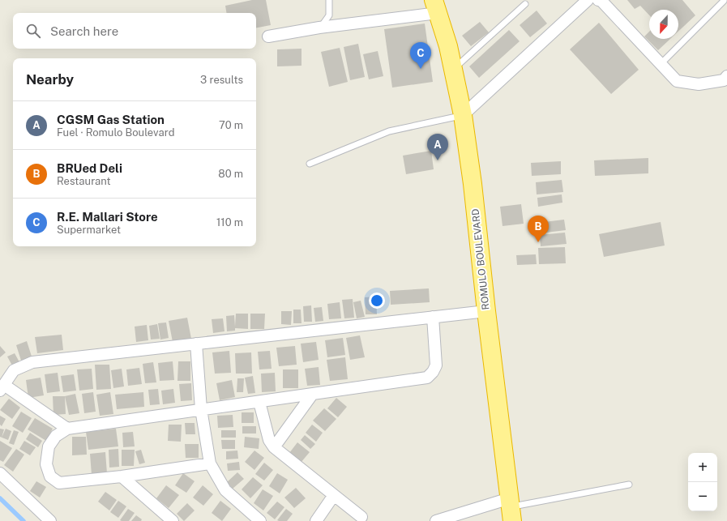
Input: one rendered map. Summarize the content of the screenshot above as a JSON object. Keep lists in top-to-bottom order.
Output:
{
  "streets": {
    "highway": ["ROMULO BOULEVARD"]
  },
  "north": "bottom",
  "page": {
    "search": "Search here",
    "pins": ["C", "A", "B"],
    "heading": ["Nearby", "3 results"],
    "list": [
      {
        "mark": "A",
        "name": "CGSM Gas Station",
        "note": "Fuel · Romulo Boulevard",
        "value": "70 m"
      },
      {
        "mark": "B",
        "name": "BRUed Deli",
        "note": "Restaurant",
        "value": "80 m"
      },
      {
        "mark": "C",
        "name": "R.E. Mallari Store",
        "note": "Supermarket",
        "value": "110 m"
      }
    ],
    "map_buttons": ["+", "−"]
  }
}
